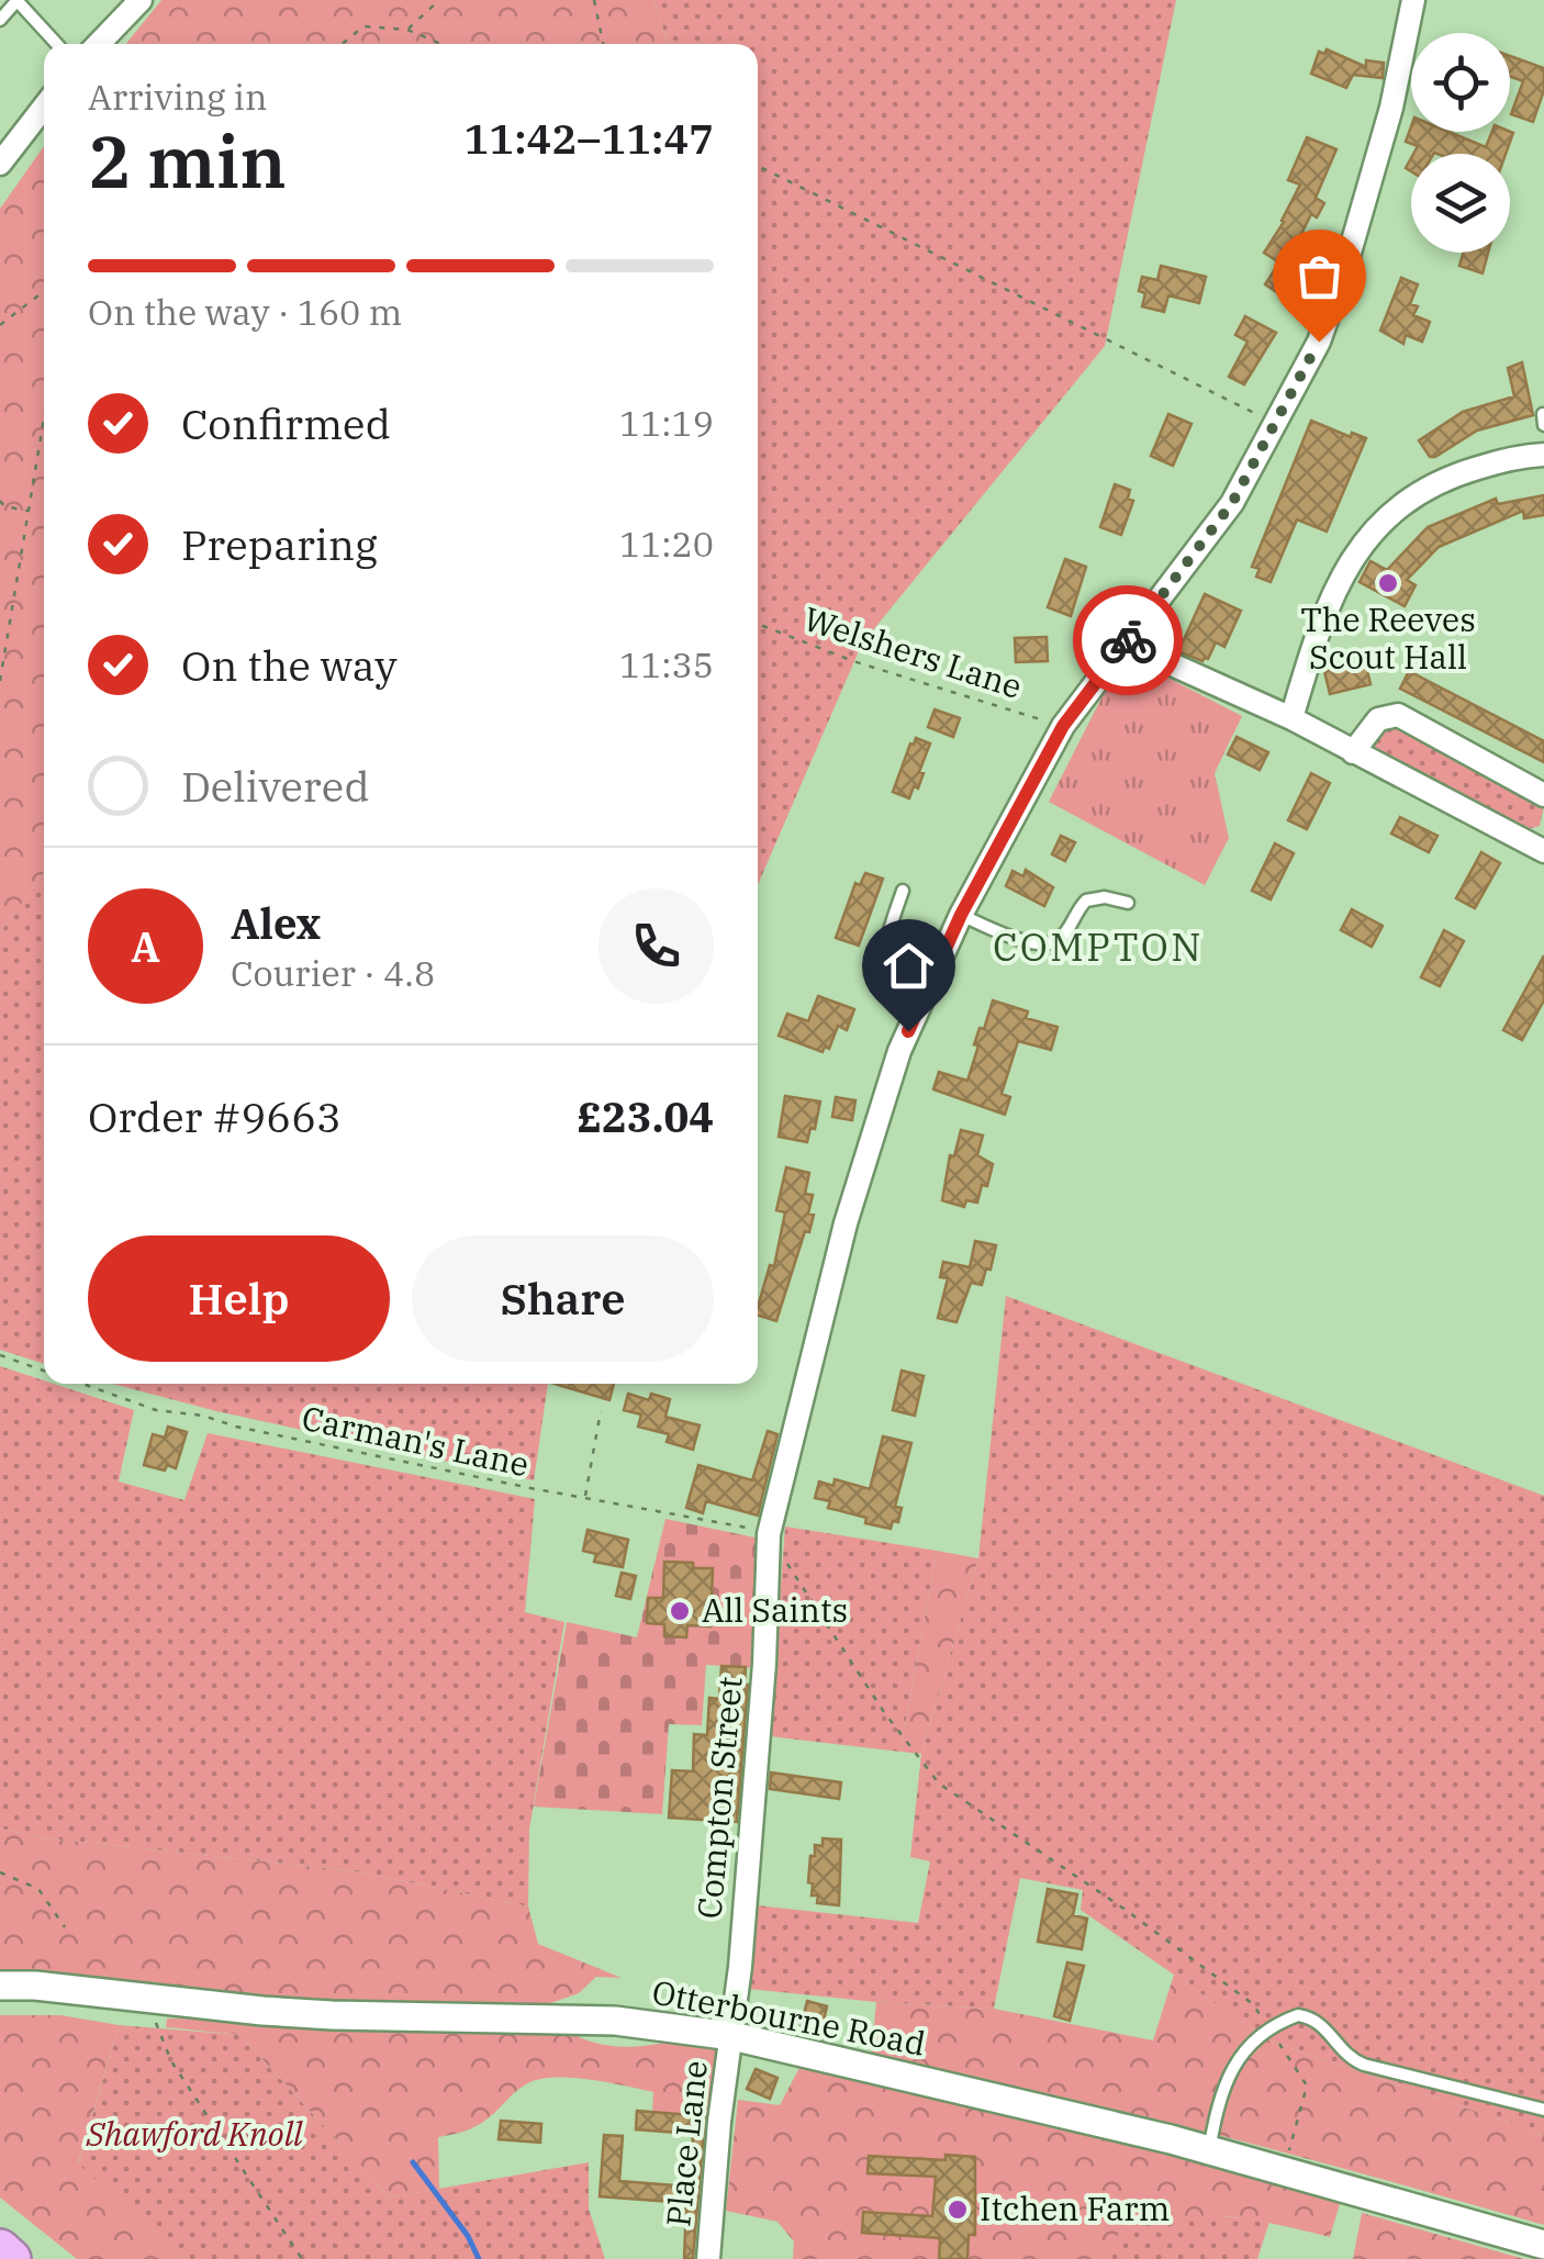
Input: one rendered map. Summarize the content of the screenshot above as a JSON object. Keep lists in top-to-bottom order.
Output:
{
  "streets": {
    "street": ["Compton Street", "Otterbourne Road", "Place Lane"],
    "path": ["Welshers Lane", "Carman's Lane"]
  },
  "crossings": [
    ["Welshers Lane", "Compton Street"],
    ["Carman's Lane", "Compton Street"],
    ["Compton Street", "Otterbourne Road"],
    ["Compton Street", "Place Lane"],
    ["Otterbourne Road", "Place Lane"]
  ],
  "districts": ["COMPTON"],
  "parks": ["Shawford Knoll"],
  "places": ["The Reeves Scout Hall", "All Saints", "Itchen Farm"],
  "page": {
    "heading": ["2 min", "Arriving in", "11:42–11:47"],
    "panel": [
      "Alex",
      "Courier · 4.8",
      "Order #9663",
      "£23.04"
    ],
    "bar": "On the way · 160 m",
    "list": [
      ["Confirmed", "11:19"],
      ["Preparing", "11:20"],
      ["On the way", "11:35"],
      "Delivered"
    ],
    "round": "A",
    "buttons": ["Help", "Share"]
  }
}
